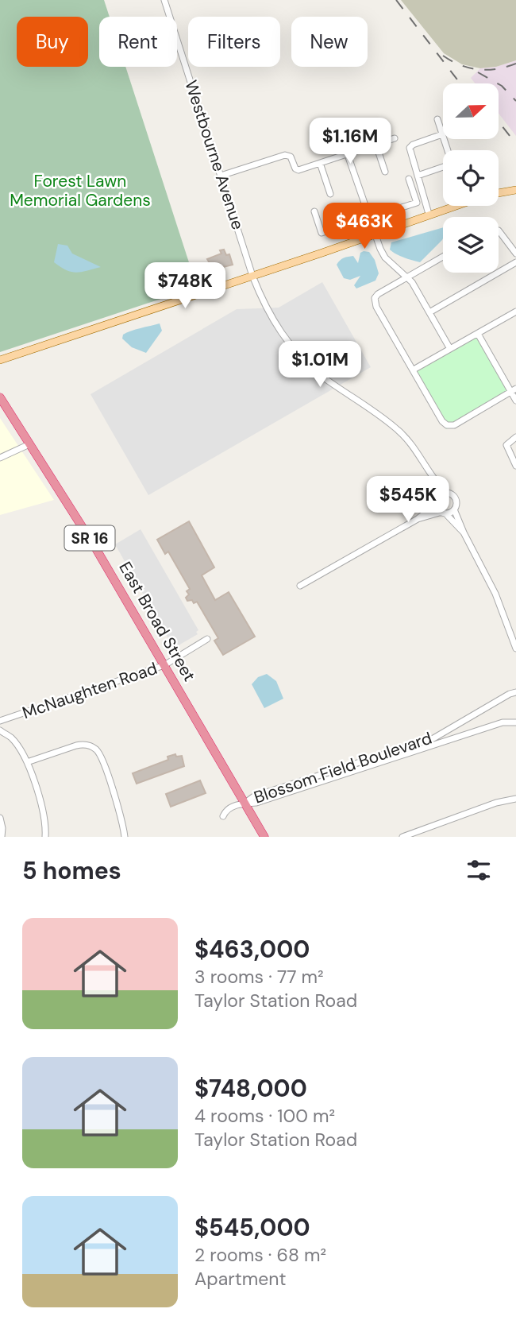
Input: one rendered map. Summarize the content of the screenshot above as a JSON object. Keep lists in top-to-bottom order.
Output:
{
  "streets": {
    "highway": ["SR 16", "East Broad Street"],
    "street": ["Westbourne Avenue", "McNaughten Road", "Blossom Field Boulevard"]
  },
  "crossings": [
    ["East Broad Street", "McNaughten Road"],
    ["East Broad Street", "Blossom Field Boulevard"]
  ],
  "parks": ["Forest Lawn Memorial Gardens"],
  "north": "right",
  "page": {
    "chip": [
      "Buy",
      "Rent",
      "Filters",
      "New"
    ],
    "price": [
      "$1.16M",
      "$463K",
      "$748K",
      "$1.01M",
      "$545K"
    ],
    "heading": "5 homes",
    "list": [
      {
        "name": "$463,000",
        "note": "3 rooms · 77 m² · Taylor Station Road"
      },
      {
        "name": "$748,000",
        "note": "4 rooms · 100 m² · Taylor Station Road"
      },
      {
        "name": "$545,000",
        "note": "2 rooms · 68 m² · Apartment"
      }
    ]
  }
}
